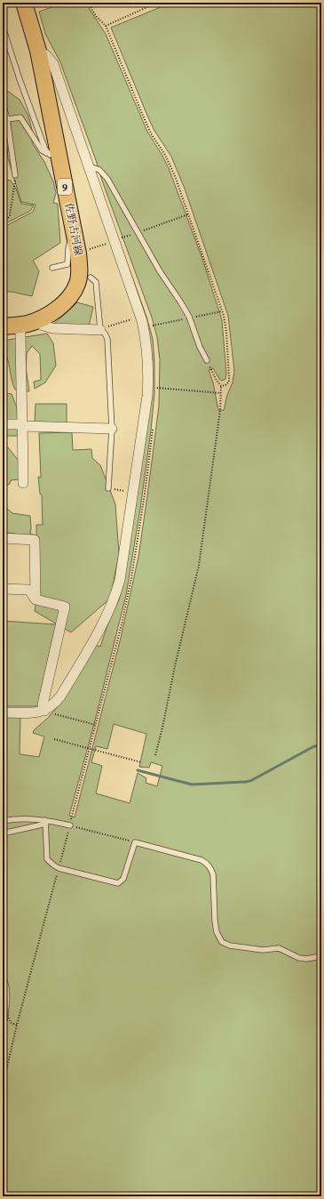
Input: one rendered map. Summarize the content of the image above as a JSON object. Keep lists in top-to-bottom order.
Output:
{
  "streets": {
    "main road": ["9", "佐野古河線"]
  }
}
